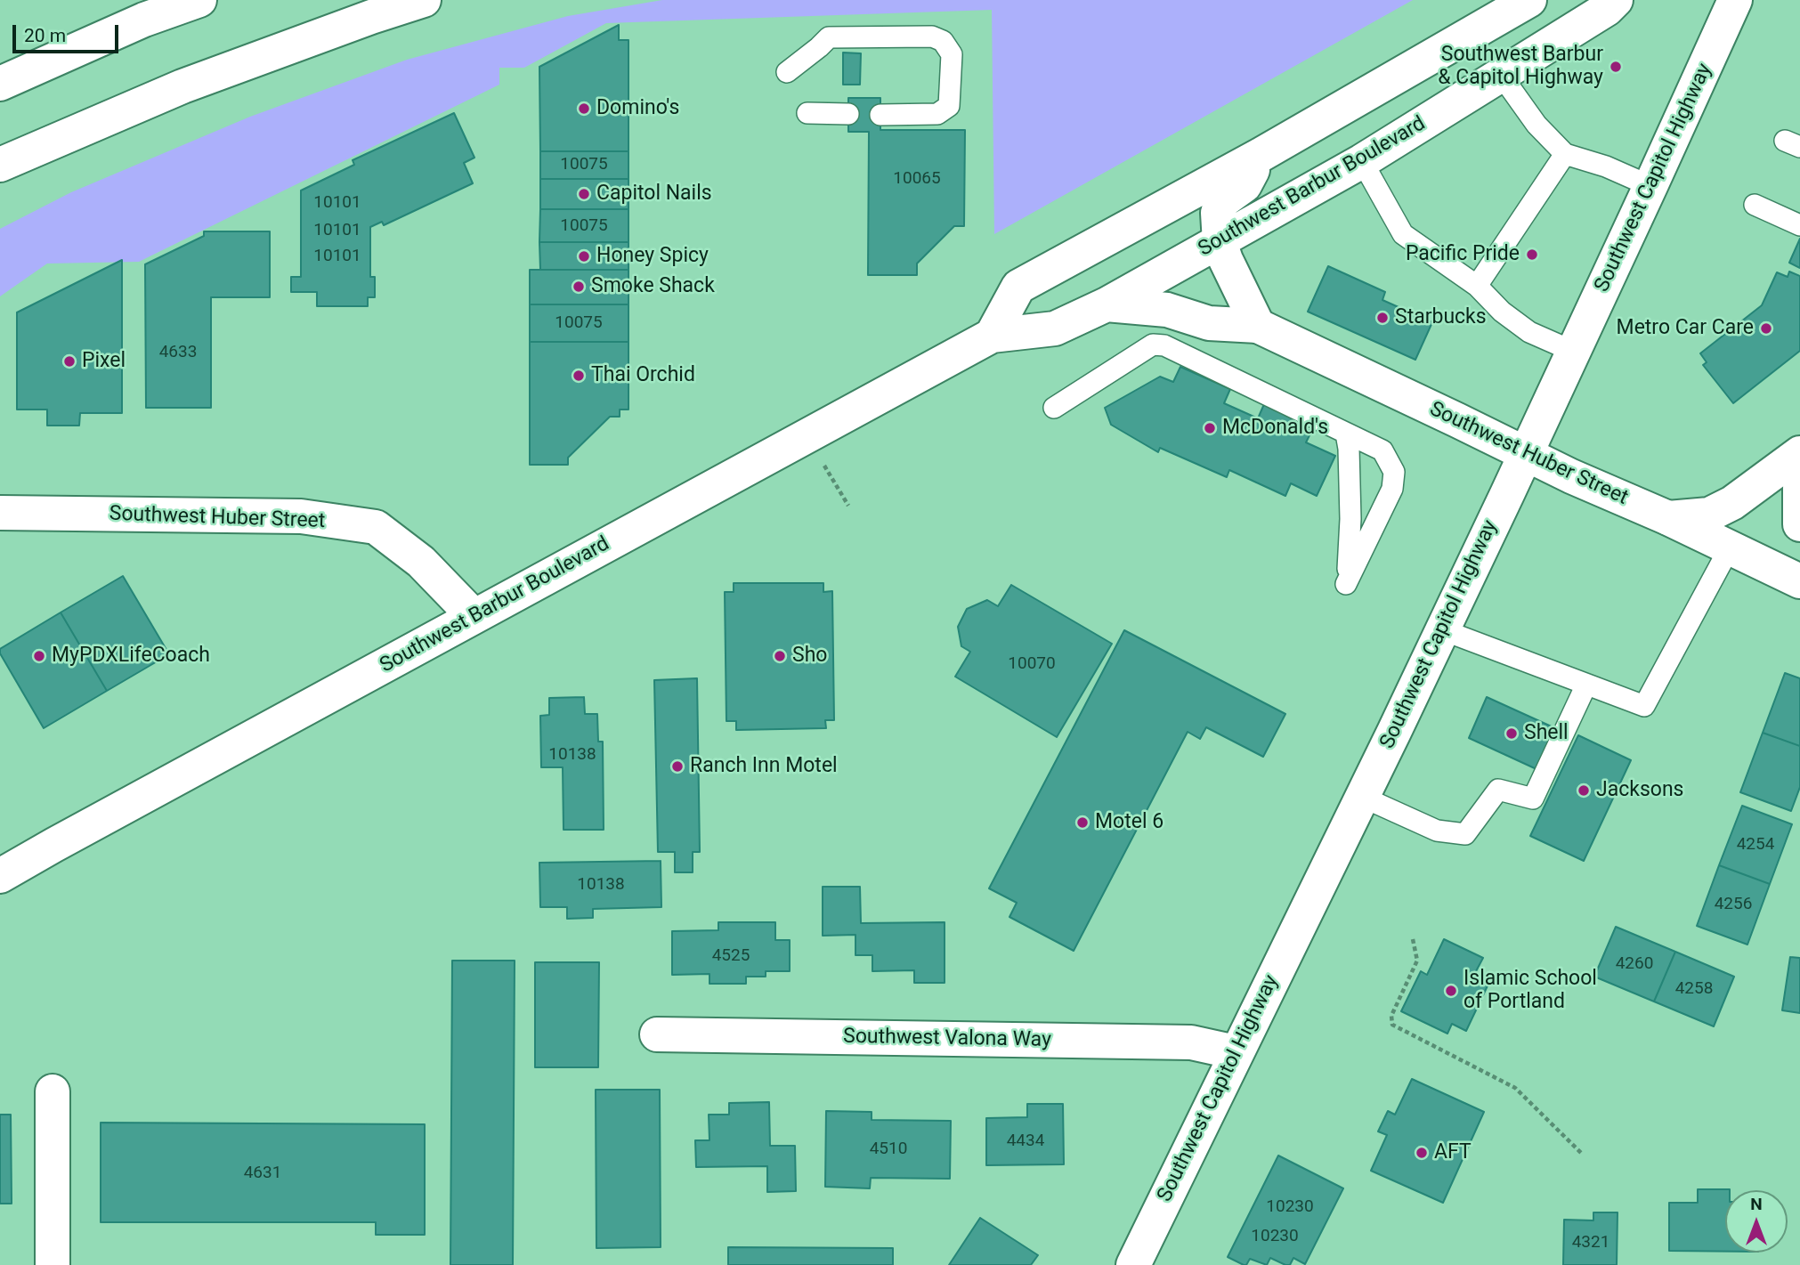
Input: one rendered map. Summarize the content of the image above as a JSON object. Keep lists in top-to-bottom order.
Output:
{
  "streets": {
    "main road": [
      "Southwest Capitol Highway",
      "Southwest Barbur Boulevard",
      "Southwest Huber Street",
      "Southwest Valona Way"
    ]
  },
  "crossings": [
    ["Southwest Capitol Highway", "Southwest Huber Street"],
    ["Southwest Capitol Highway", "Southwest Valona Way"],
    ["Southwest Barbur Boulevard", "Southwest Huber Street"]
  ],
  "places": [
    "Southwest Barbur & Capitol Highway",
    "Domino's",
    "Capitol Nails",
    "Pacific Pride",
    "Honey Spicy",
    "Smoke Shack",
    "Starbucks",
    "Metro Car Care",
    "Pixel",
    "Thai Orchid",
    "McDonald's",
    "MyPDXLifeCoach",
    "Sho",
    "Shell",
    "Ranch Inn Motel",
    "Jacksons",
    "Motel 6",
    "Islamic School of Portland",
    "AFT"
  ],
  "house_numbers": [
    "10075",
    "10065",
    "10101",
    "10075",
    "10101",
    "10101",
    "10075",
    "4633",
    "10070",
    "10138",
    "4254",
    "10138",
    "4256",
    "4525",
    "4260",
    "4258",
    "4434",
    "4510",
    "4631",
    "10230",
    "10230",
    "4321"
  ],
  "scale_bar": "20 m",
  "north": "top"
}
